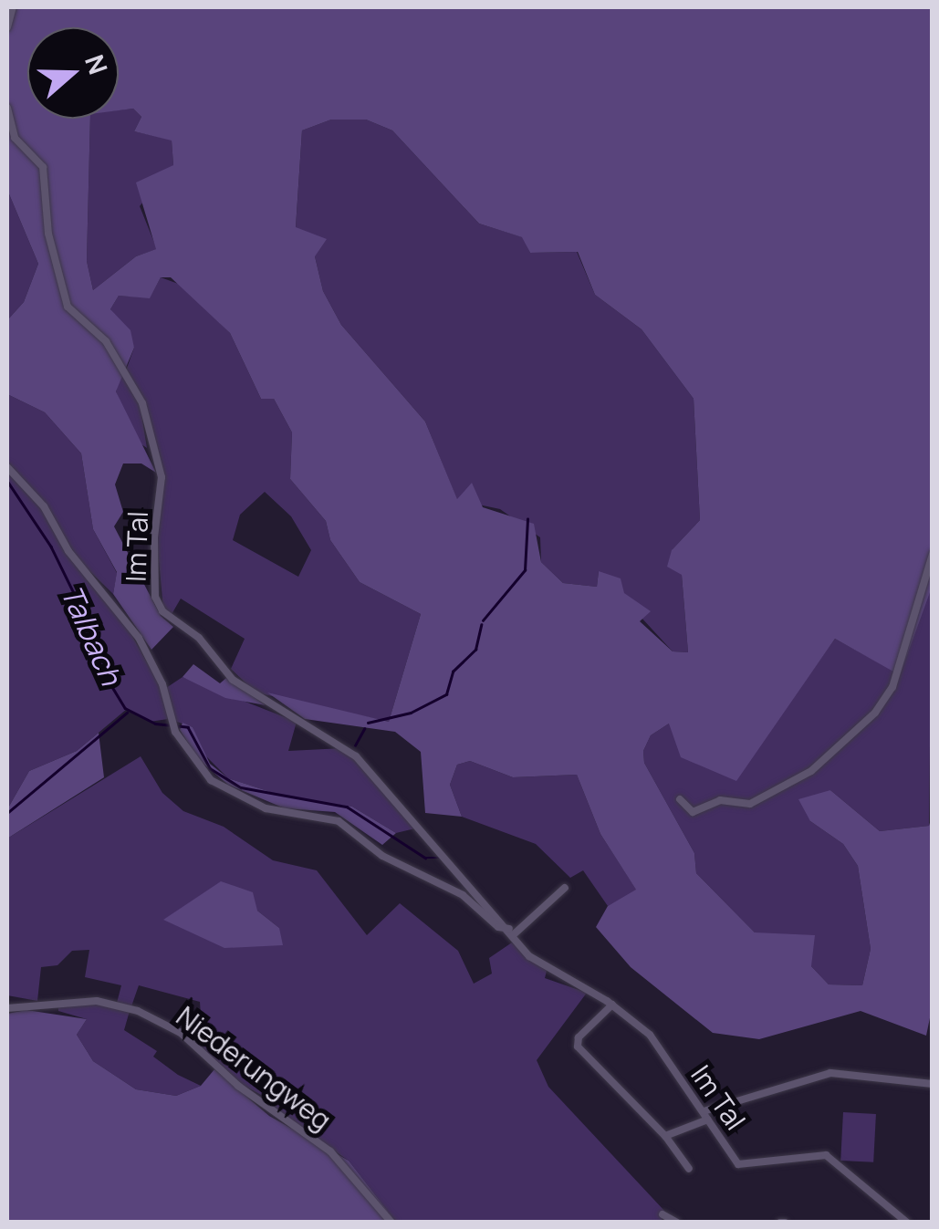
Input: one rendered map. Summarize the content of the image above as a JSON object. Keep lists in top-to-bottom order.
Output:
{
  "streets": {
    "street": ["Im Tal", "Niederungweg"]
  },
  "water": ["Talbach"],
  "north": "right"
}
